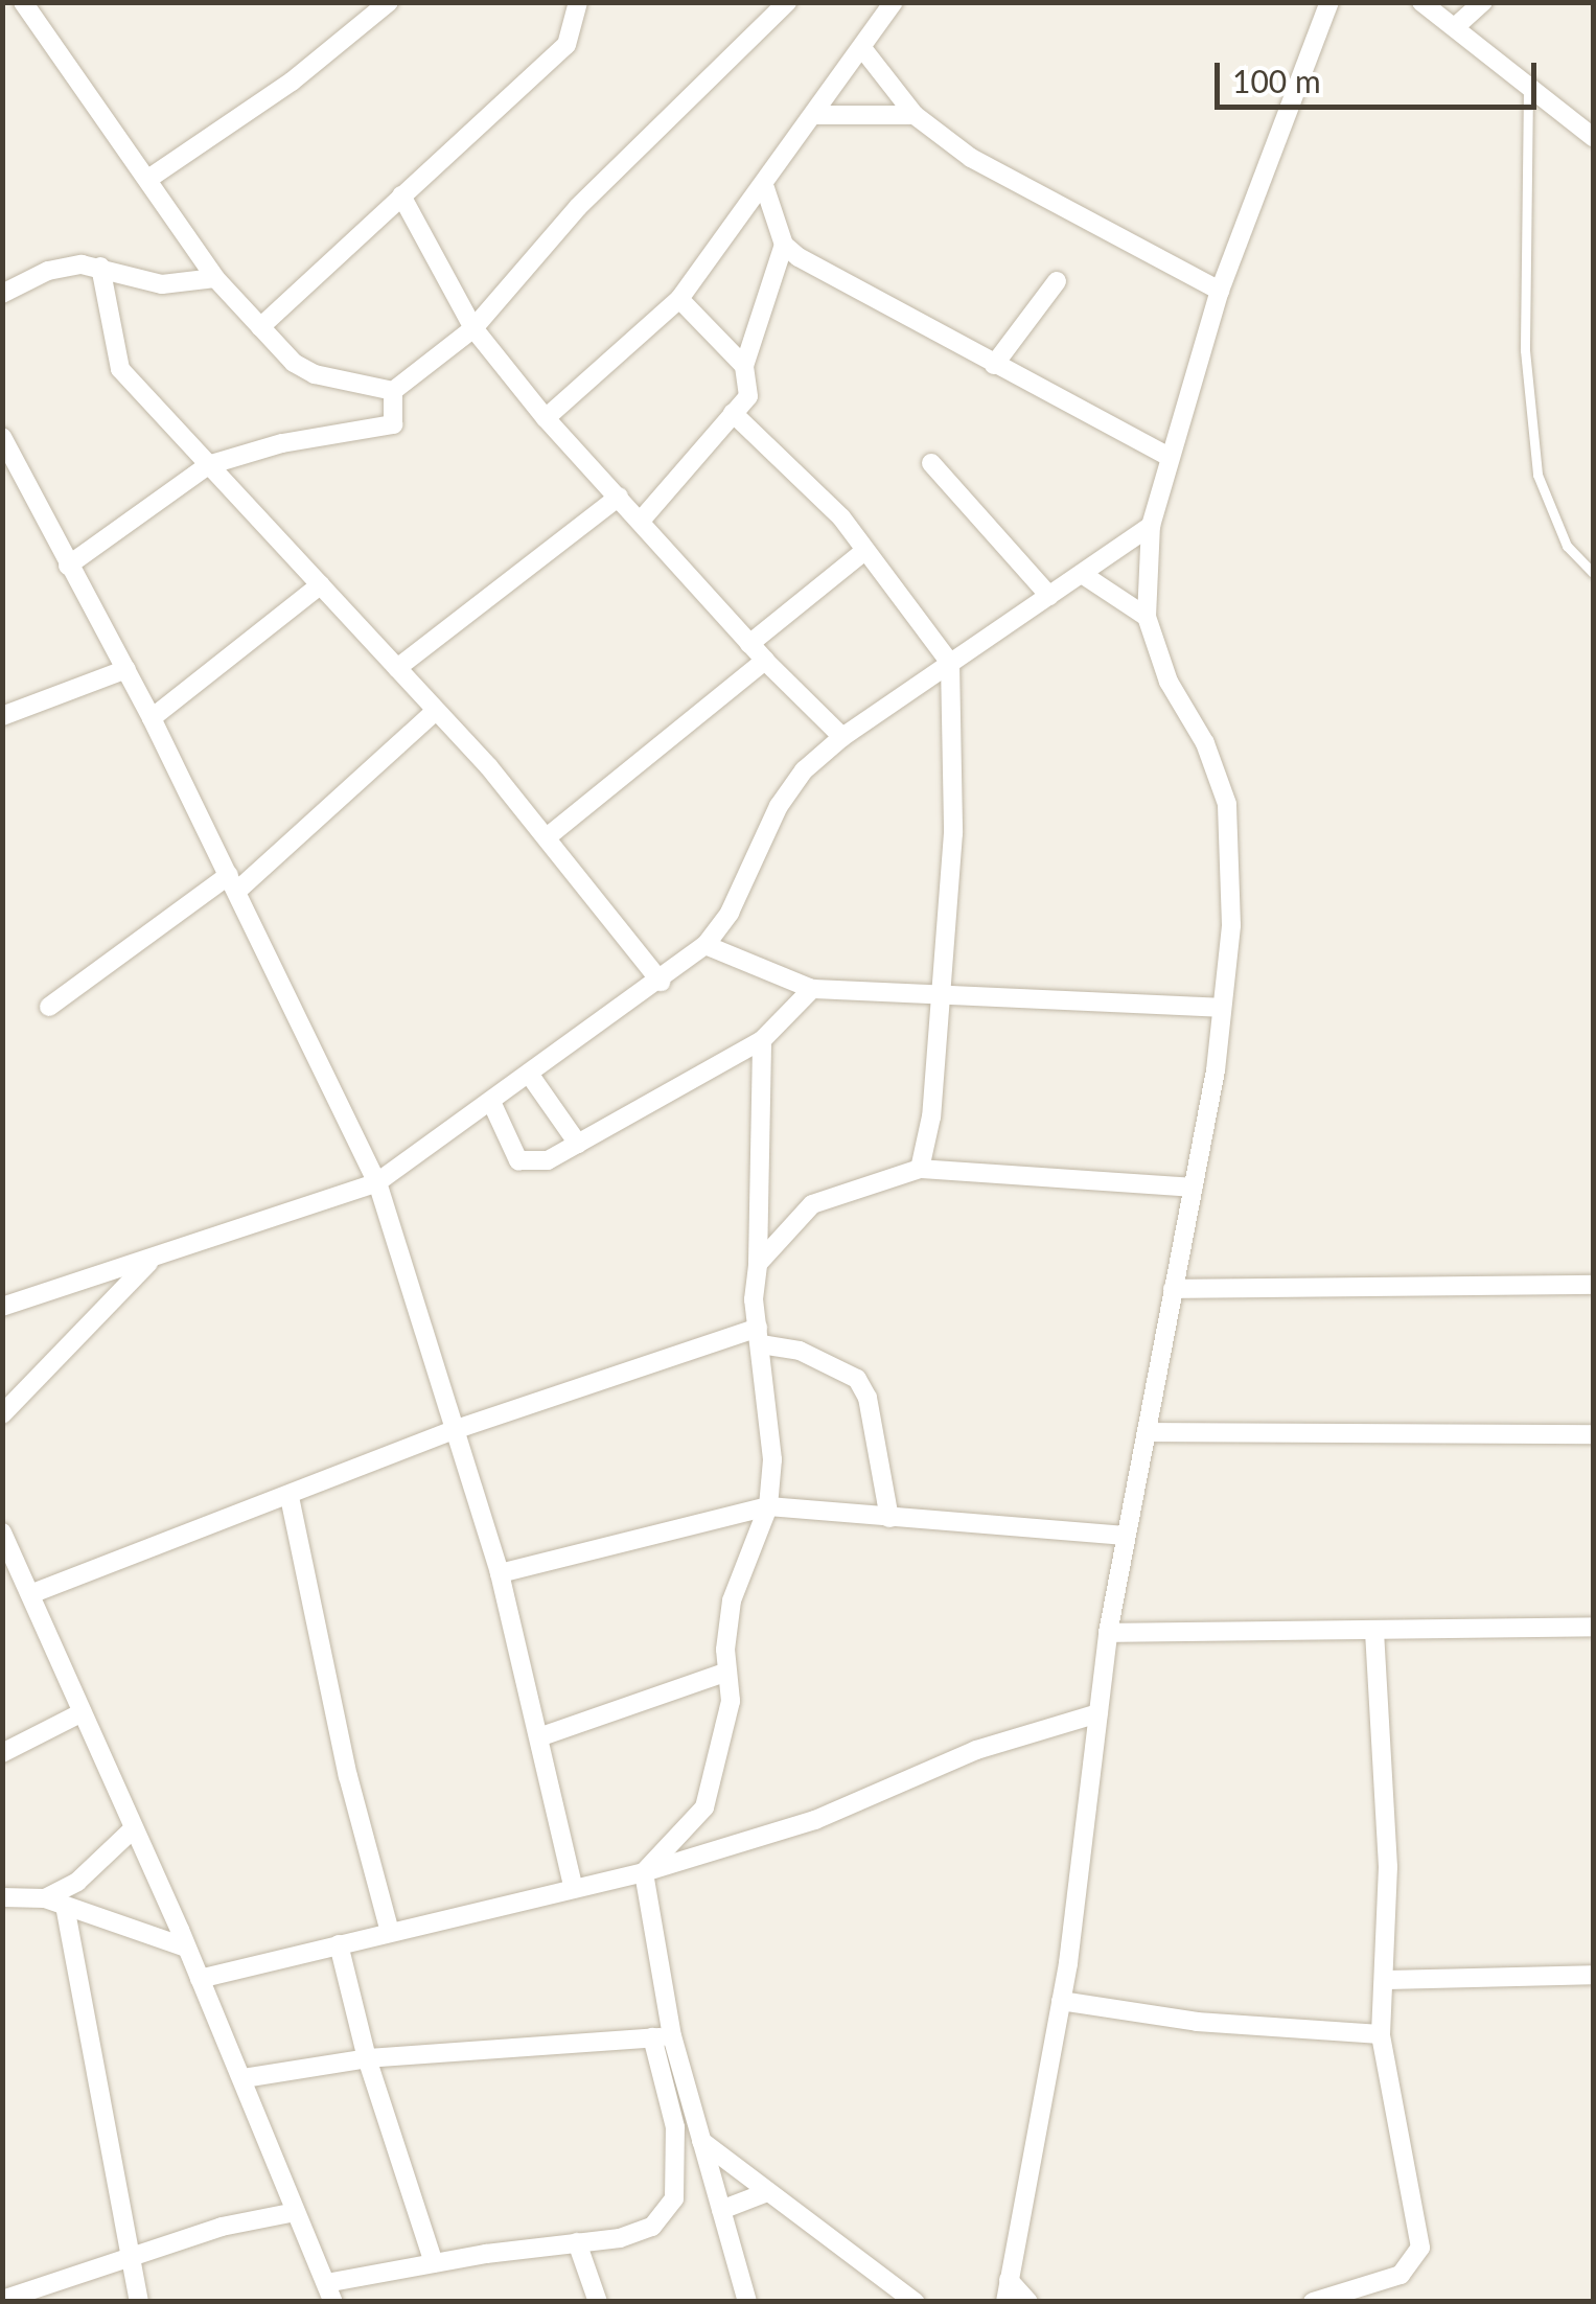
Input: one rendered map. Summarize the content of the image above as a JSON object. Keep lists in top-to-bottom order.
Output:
{
  "scale_bar": "100 m"
}
